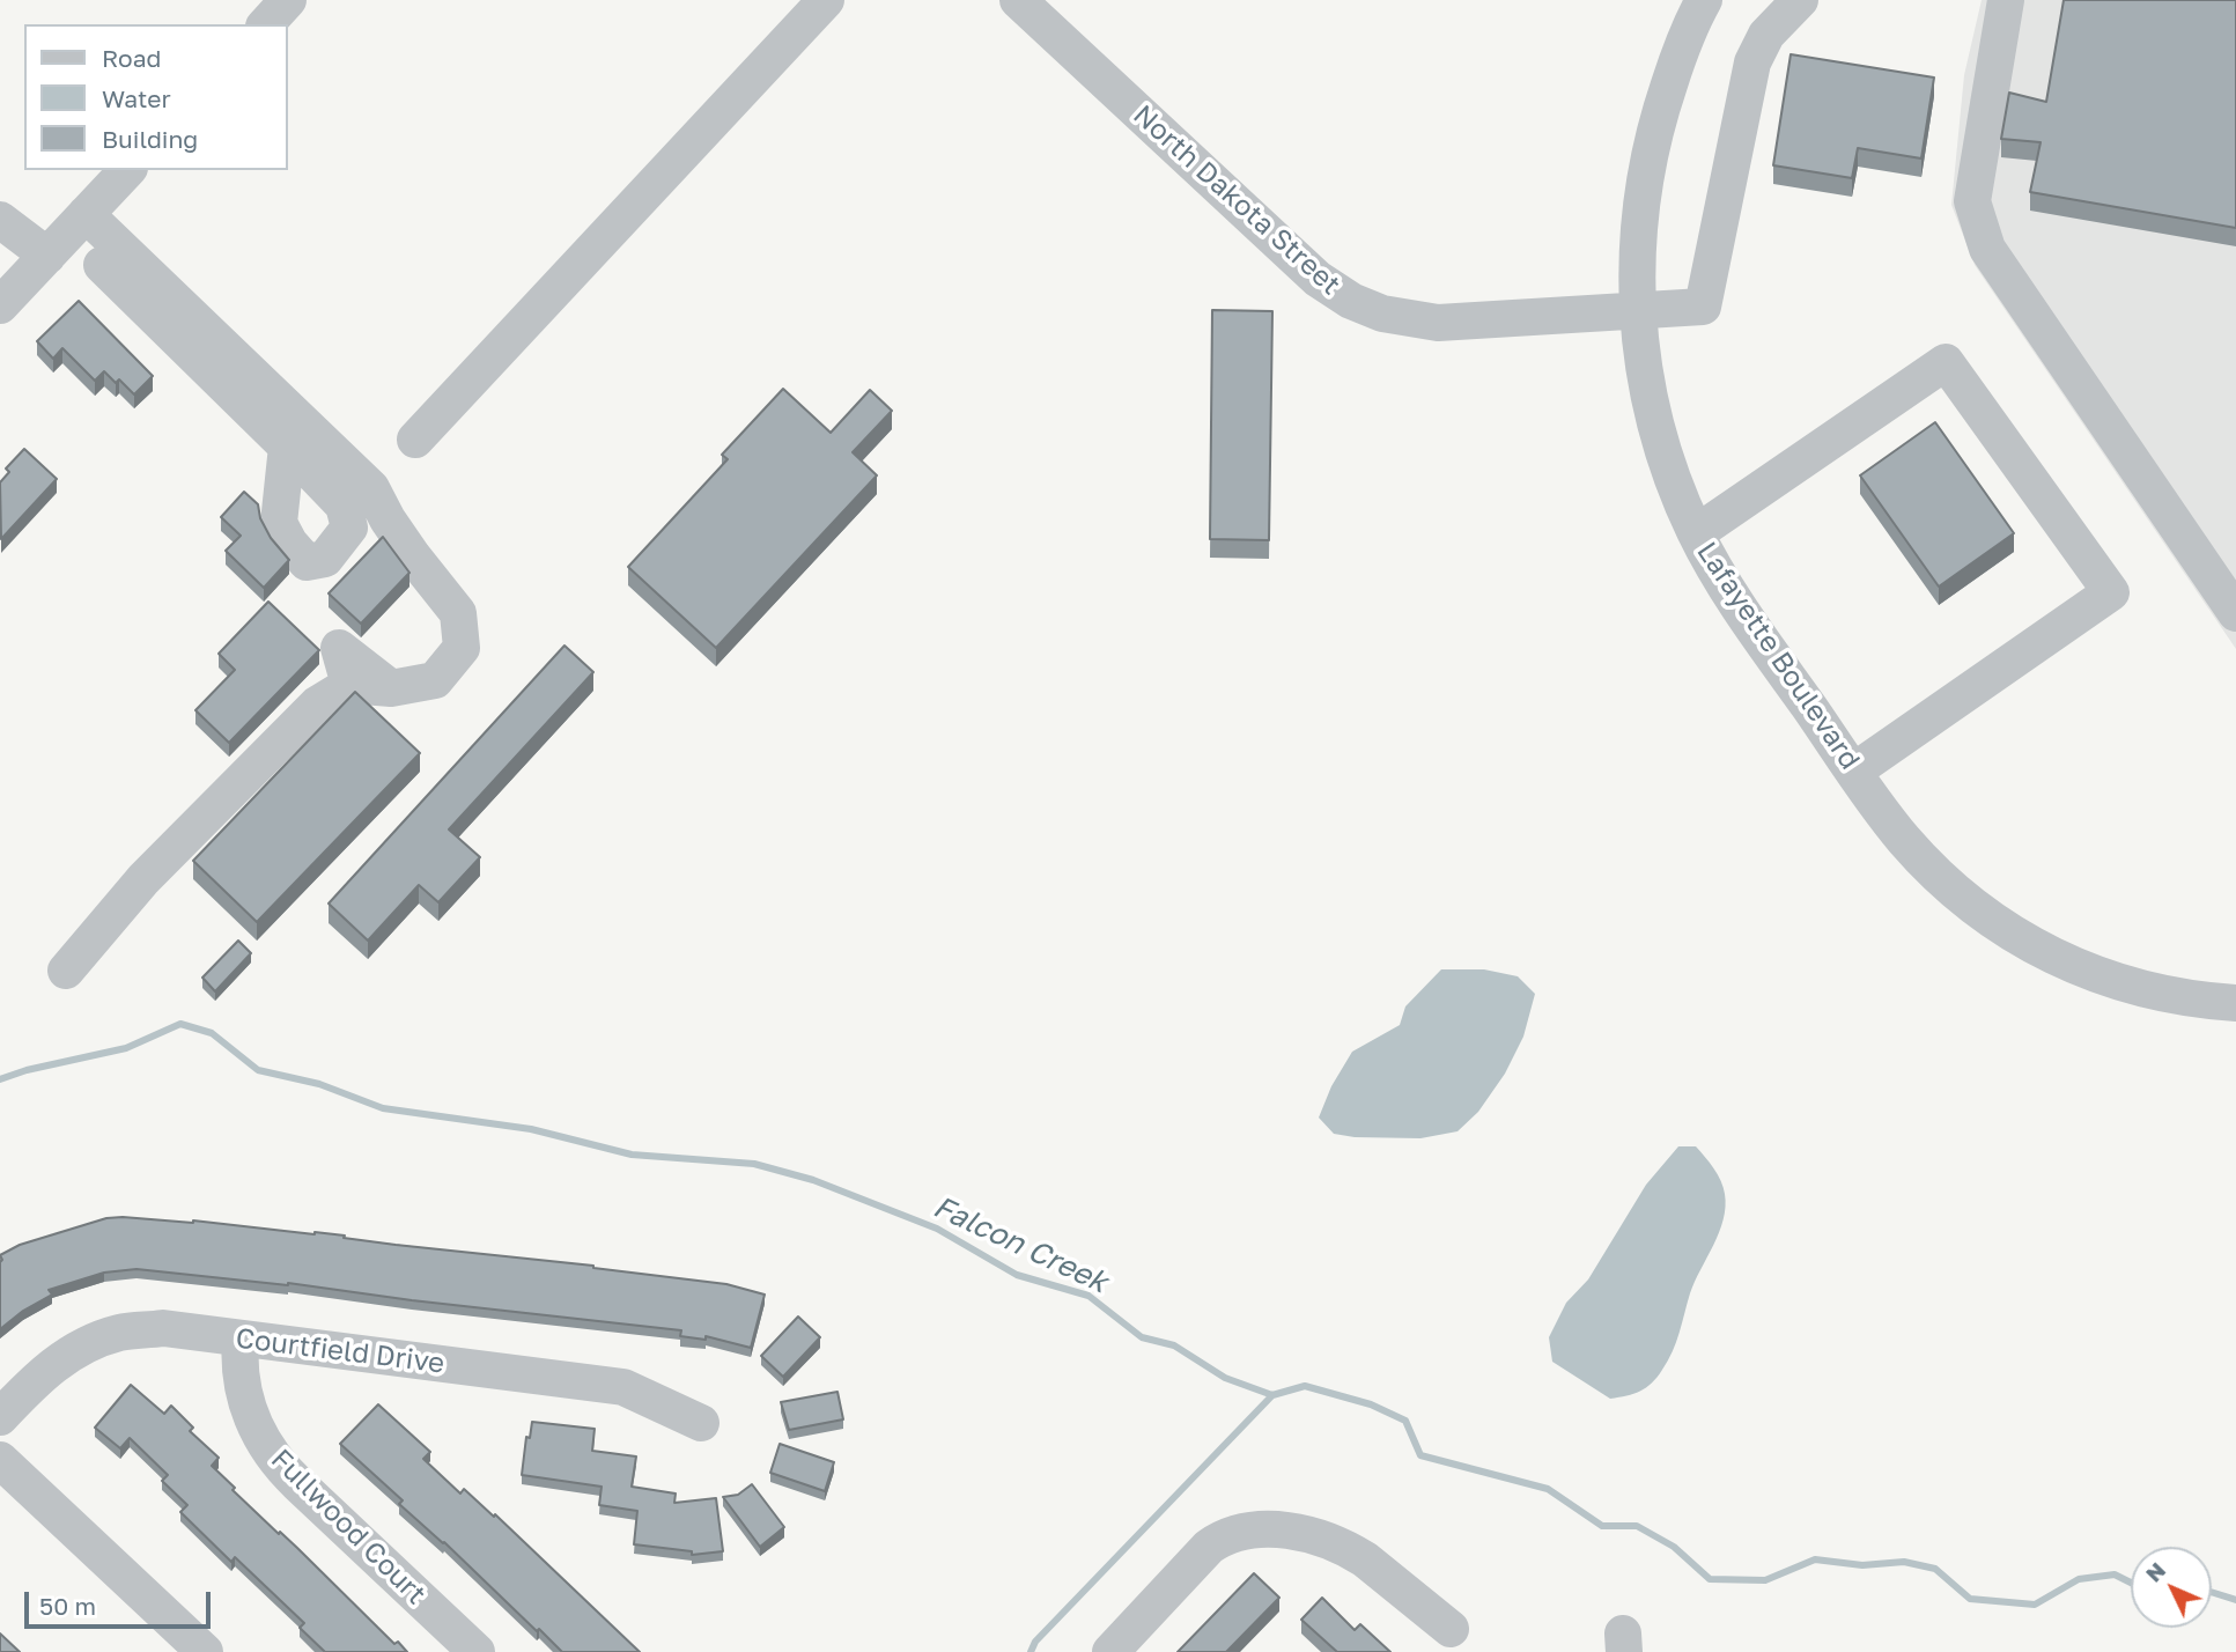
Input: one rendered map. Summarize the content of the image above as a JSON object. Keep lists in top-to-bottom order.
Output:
{
  "streets": {
    "street": [
      "North Dakota Street",
      "Lafayette Boulevard",
      "Courtfield Drive",
      "Fullwood Court"
    ]
  },
  "crossings": [
    ["North Dakota Street", "Lafayette Boulevard"],
    ["Courtfield Drive", "Fullwood Court"]
  ],
  "water": ["Falcon Creek"],
  "legend": ["Road", "Water", "Building"],
  "scale_bar": "50 m",
  "north": "top left"
}
